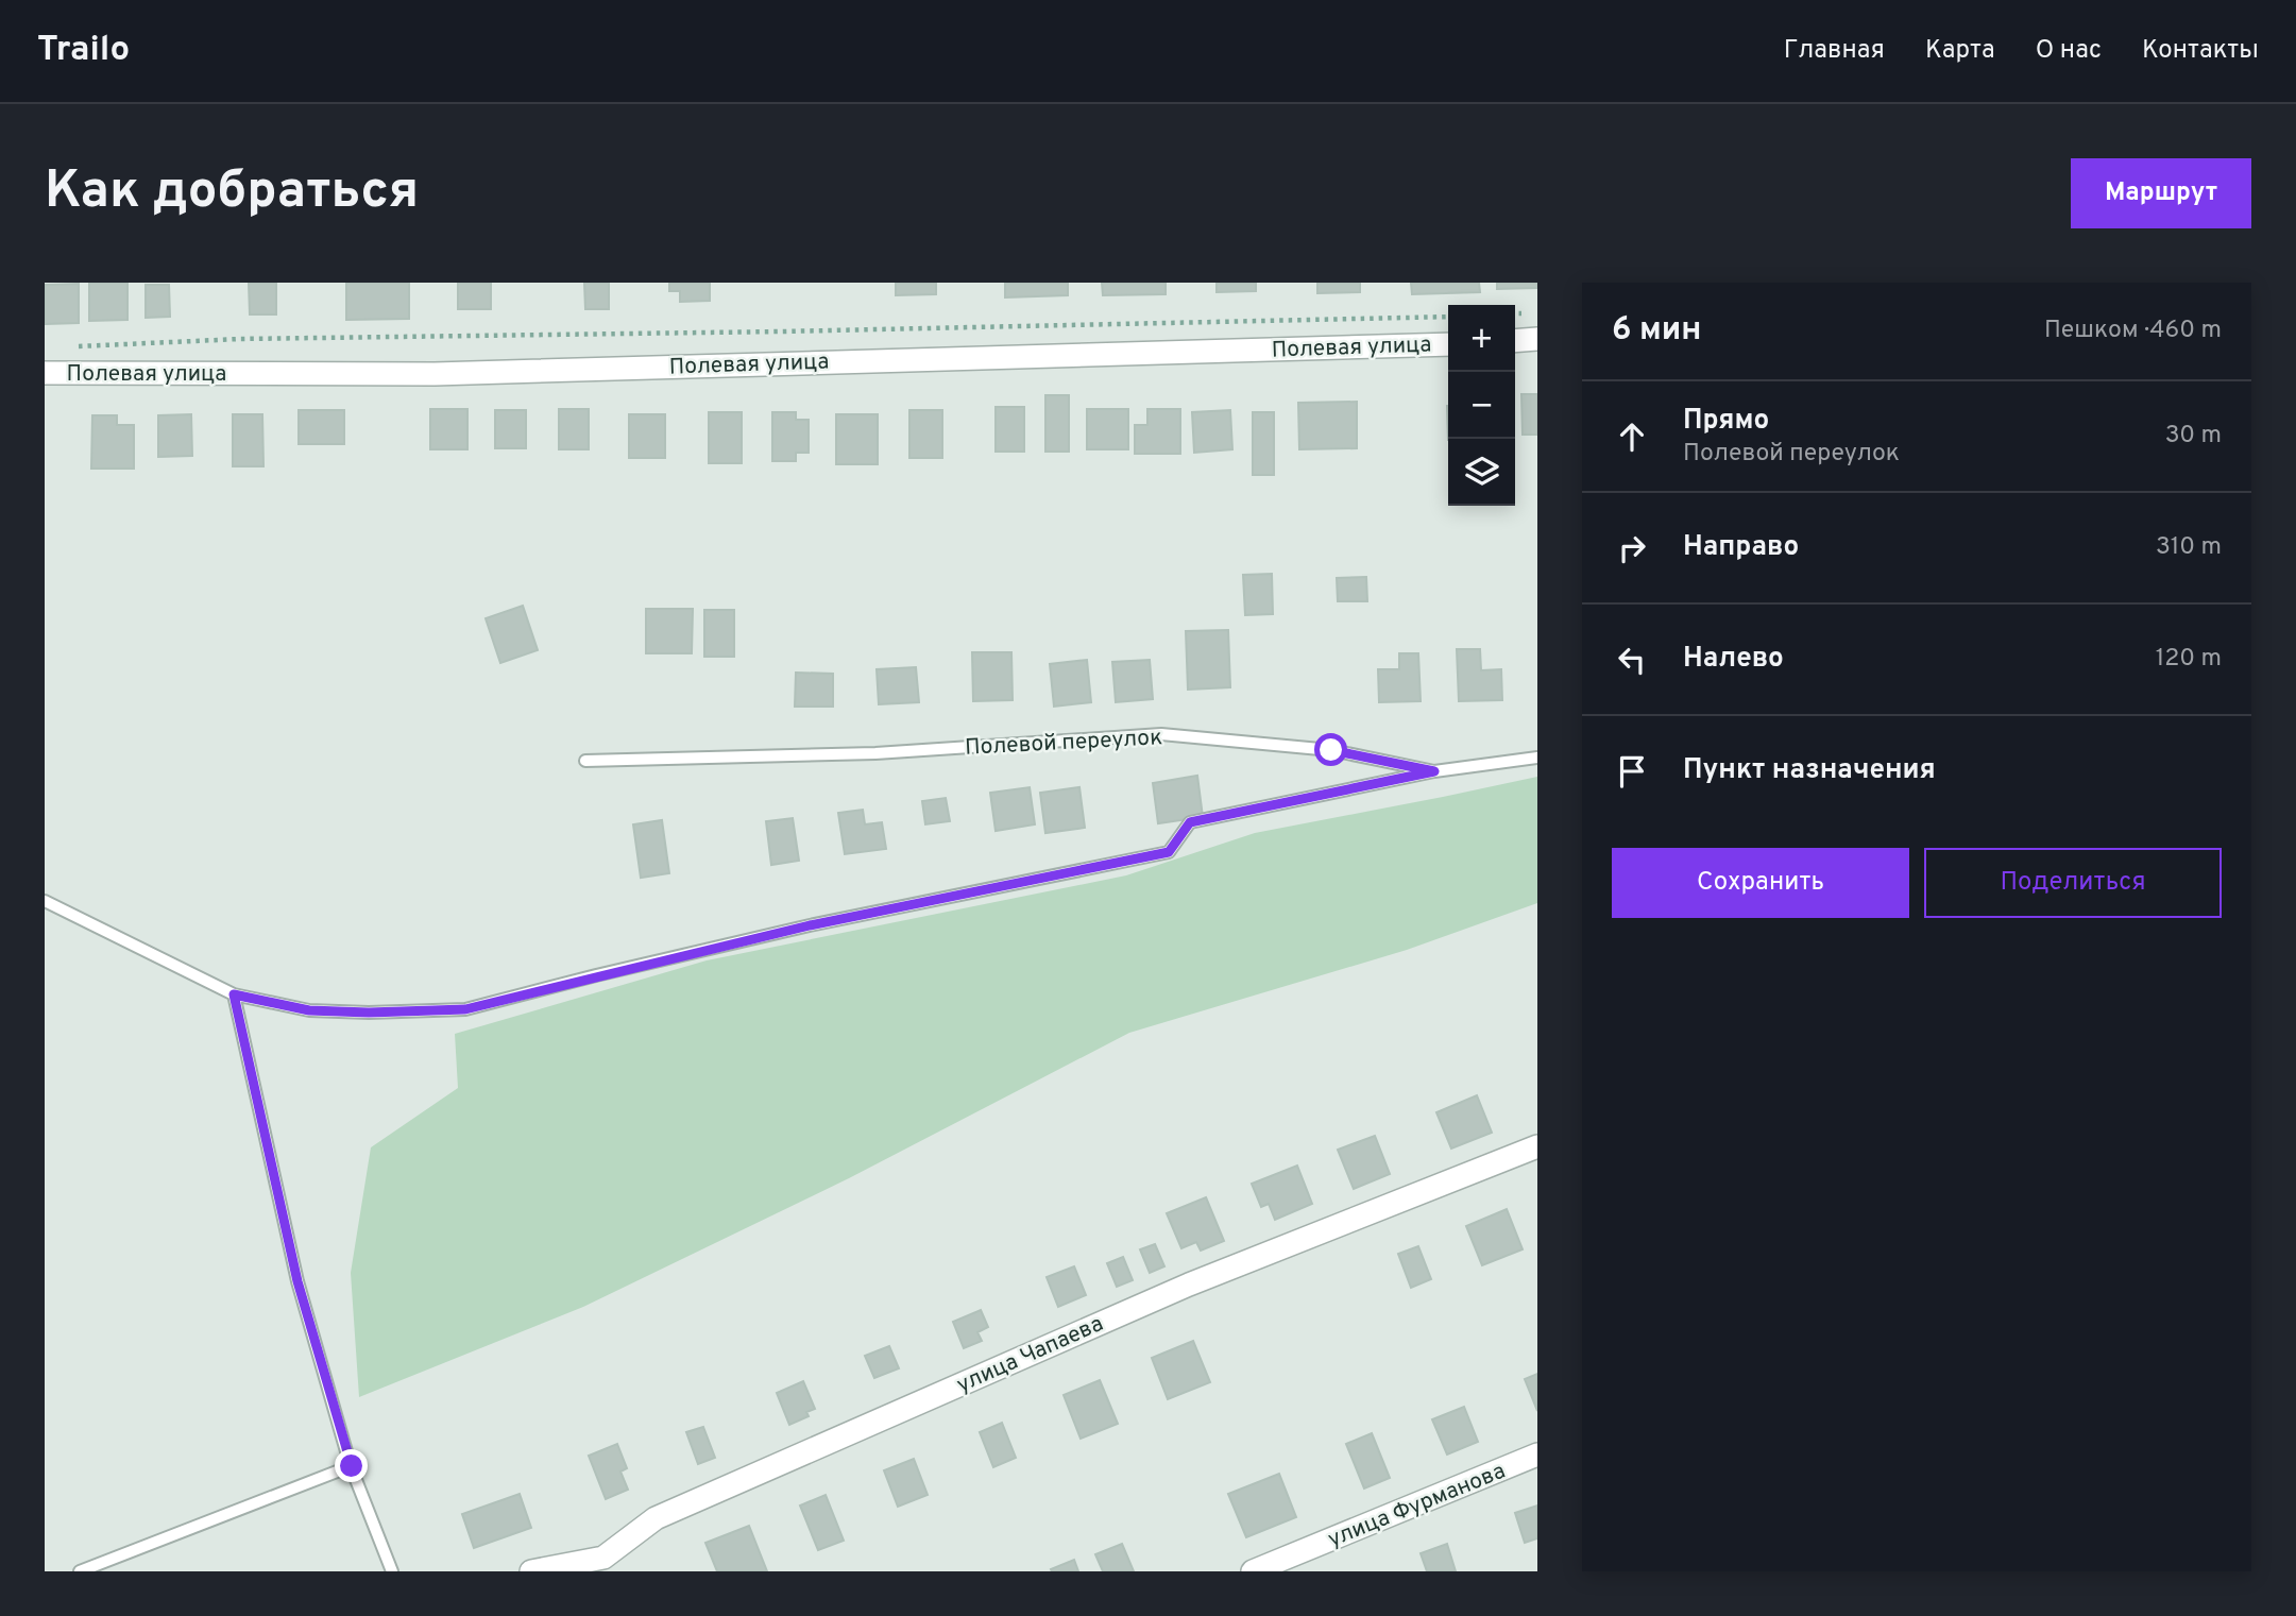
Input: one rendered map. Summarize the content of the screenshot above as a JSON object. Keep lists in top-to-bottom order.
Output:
{
  "streets": {
    "street": ["Полевая улица", "улица Чапаева", "улица Фурманова"],
    "lane": ["Полевой переулок"]
  },
  "page": {
    "header": "Trailo",
    "nav": [
      "Главная",
      "Карта",
      "О нас",
      "Контакты"
    ],
    "buttons": [
      "Маршрут",
      ["Сохранить", "Поделиться"]
    ],
    "title": "Как добраться",
    "heading": ["6 мин", "Пешком · 460 m"],
    "map_buttons": ["+", "−"],
    "list": [
      ["Прямо", "Полевой переулок", "30 m"],
      ["Направо", "310 m"],
      ["Налево", "120 m"],
      "Пункт назначения"
    ]
  }
}
